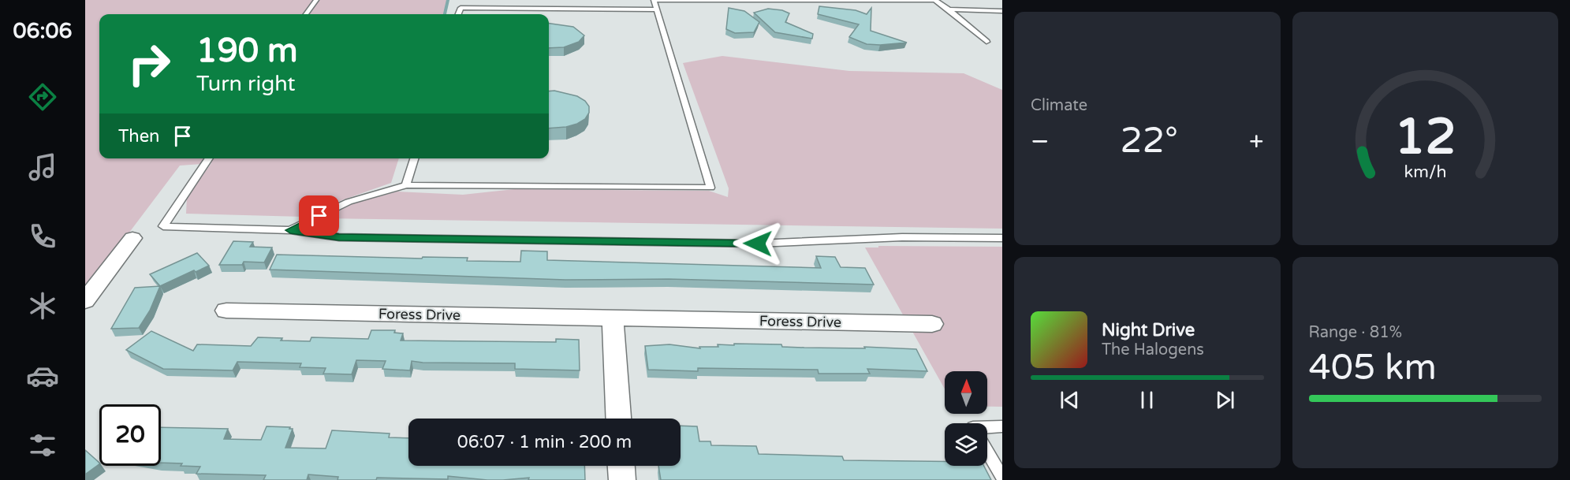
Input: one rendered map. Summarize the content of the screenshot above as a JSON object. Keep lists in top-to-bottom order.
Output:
{
  "streets": {
    "street": ["Foress Drive"]
  },
  "north": "top",
  "page": {
    "tabs": "06:06",
    "tile": [
      "Climate",
      ["Range · 81%", "405 km"]
    ],
    "turn": ["190 m", "Turn right"],
    "then": "Then",
    "heat": ["−", "22°", "+"],
    "song": ["Night Drive", "The Halogens"],
    "limit": "20",
    "trip": "06:07 · 1 min · 200 m",
    "gauge": ["12", "km/h"]
  }
}
